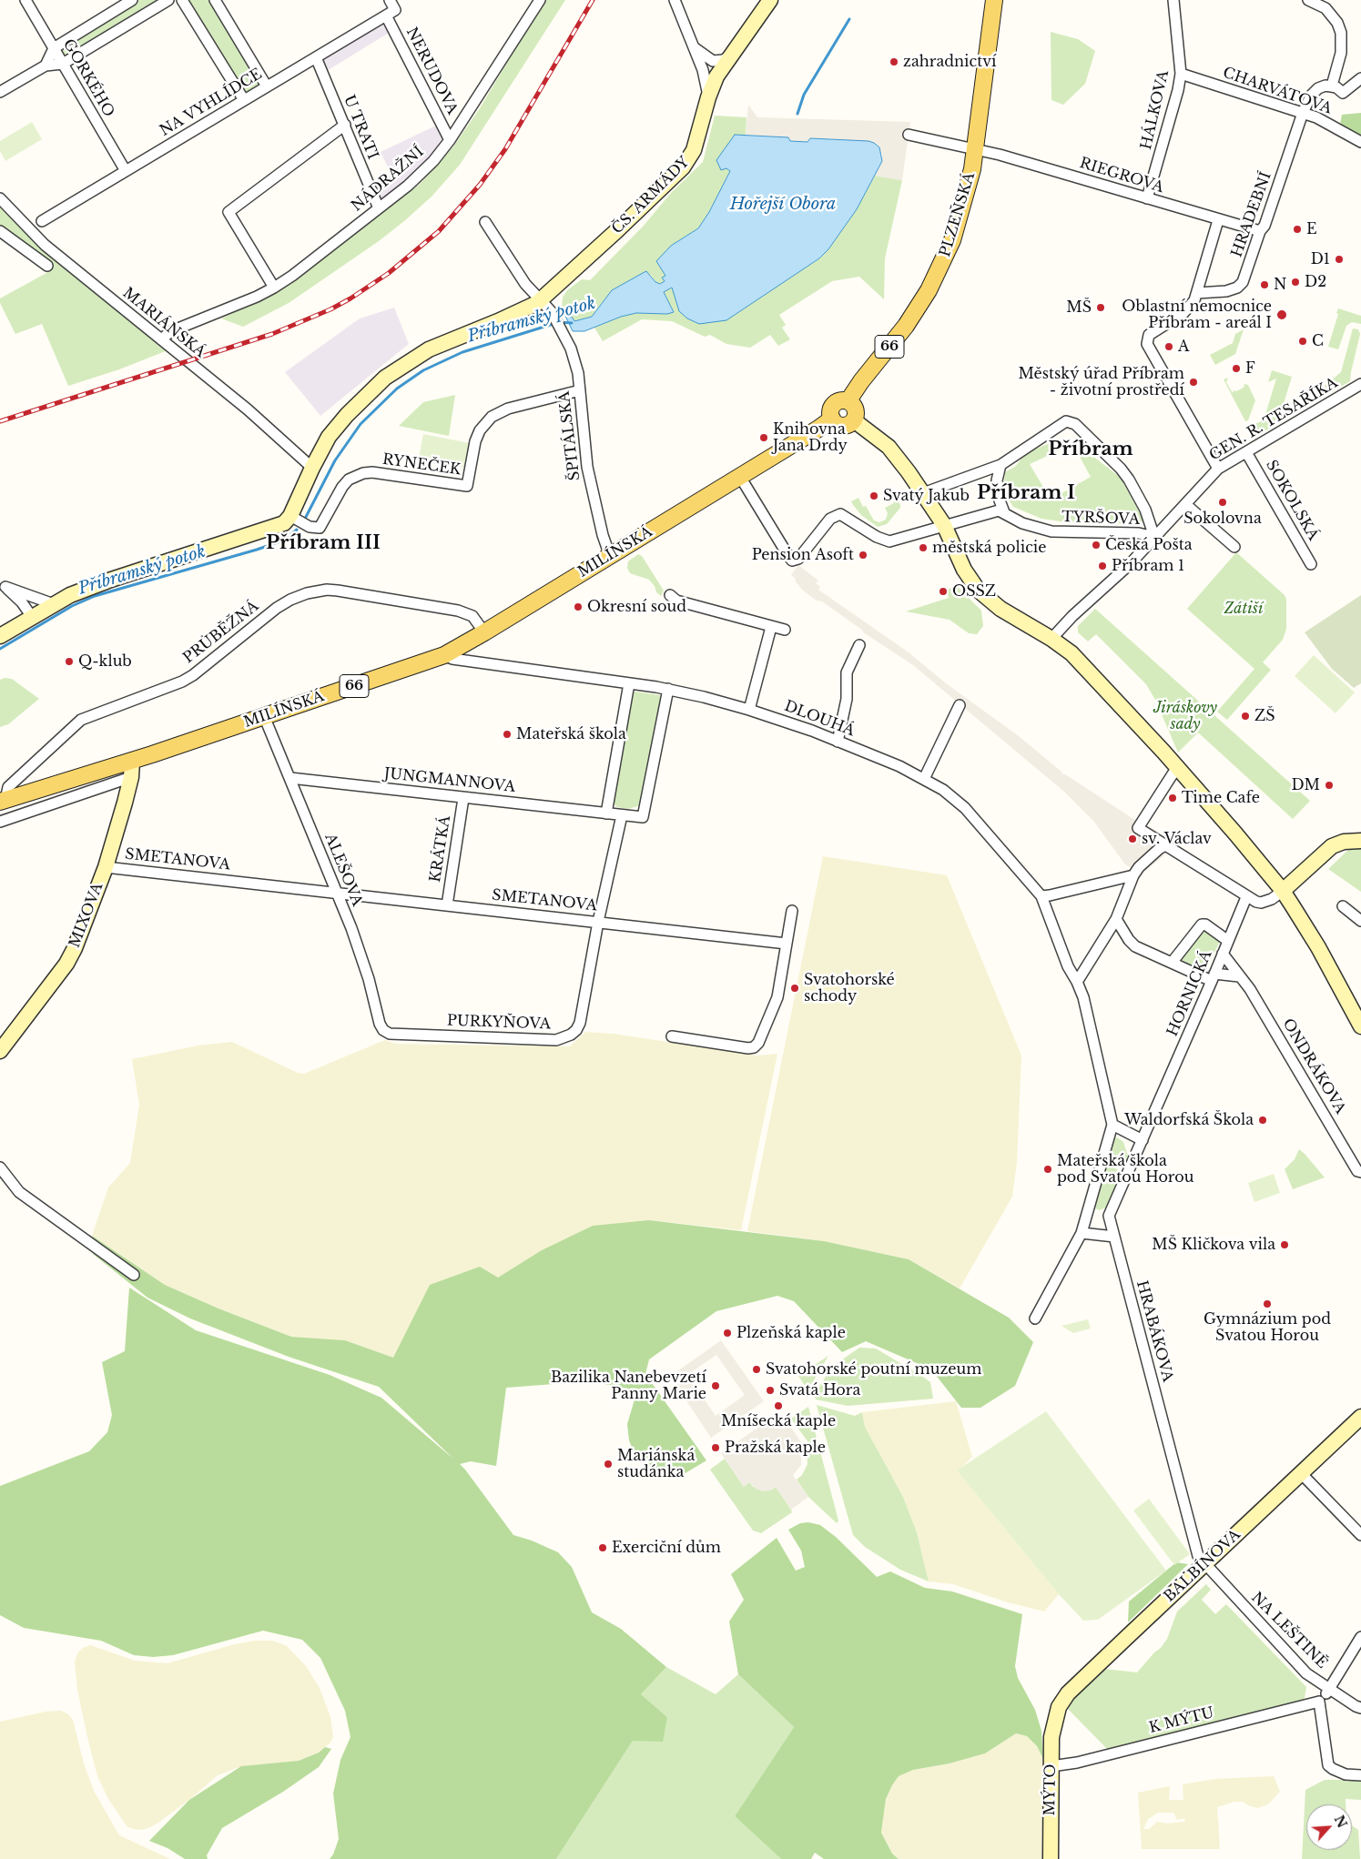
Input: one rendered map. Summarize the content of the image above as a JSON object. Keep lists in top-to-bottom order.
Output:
{
  "streets": {
    "main road": ["PLZEŇSKÁ", "66", "MILÍNSKÁ"],
    "street": [
      "NERUDOVA",
      "GORKÉHO",
      "CHARVÁTOVA",
      "NA VYHLÍDCE",
      "HÁLKOVA",
      "U TRATI",
      "RIEGROVA",
      "NÁDRAŽNÍ",
      "ČS. ARMÁDY",
      "HRADEBNÍ",
      "MARIÁNSKÁ",
      "GEN. R. TESAŘÍKA",
      "ŠPITÁLSKÁ",
      "RYNEČEK",
      "SOKOLSKÁ",
      "TYRŠOVA",
      "PRŮBĚŽNÁ",
      "DLOUHÁ",
      "JUNGMANNOVA",
      "KRÁTKÁ",
      "SMETANOVA",
      "ALEŠOVA",
      "MIXOVA",
      "HORNICKÁ",
      "PURKYŇOVA",
      "ONDRÁKOVA",
      "HRABÁKOVA",
      "BALBÍNOVA",
      "NA LEŠTINĚ",
      "K MÝTU",
      "MÝTO"
    ]
  },
  "crossings": [
    ["NERUDOVA", "NA VYHLÍDCE"],
    ["NERUDOVA", "NÁDRAŽNÍ"],
    ["GORKÉHO", "NA VYHLÍDCE"],
    ["CHARVÁTOVA", "HÁLKOVA"],
    ["CHARVÁTOVA", "HRADEBNÍ"],
    ["NA VYHLÍDCE", "U TRATI"],
    ["HÁLKOVA", "RIEGROVA"],
    ["U TRATI", "NÁDRAŽNÍ"],
    ["RIEGROVA", "PLZEŇSKÁ"],
    ["RIEGROVA", "HRADEBNÍ"],
    ["NÁDRAŽNÍ", "MARIÁNSKÁ"],
    ["ČS. ARMÁDY", "MARIÁNSKÁ"],
    ["ČS. ARMÁDY", "ŠPITÁLSKÁ"],
    ["ČS. ARMÁDY", "RYNEČEK"],
    ["PLZEŇSKÁ", "66"],
    ["HRADEBNÍ", "GEN. R. TESAŘÍKA"],
    ["66", "MILÍNSKÁ"],
    ["GEN. R. TESAŘÍKA", "SOKOLSKÁ"],
    ["GEN. R. TESAŘÍKA", "TYRŠOVA"],
    ["ŠPITÁLSKÁ", "RYNEČEK"],
    ["ŠPITÁLSKÁ", "MILÍNSKÁ"],
    ["MILÍNSKÁ", "PRŮBĚŽNÁ"],
    ["MILÍNSKÁ", "DLOUHÁ"],
    ["MILÍNSKÁ", "ALEŠOVA"],
    ["MILÍNSKÁ", "MIXOVA"],
    ["DLOUHÁ", "JUNGMANNOVA"],
    ["JUNGMANNOVA", "KRÁTKÁ"],
    ["JUNGMANNOVA", "ALEŠOVA"],
    ["JUNGMANNOVA", "PURKYŇOVA"],
    ["KRÁTKÁ", "SMETANOVA"],
    ["SMETANOVA", "ALEŠOVA"],
    ["SMETANOVA", "MIXOVA"],
    ["SMETANOVA", "PURKYŇOVA"],
    ["ALEŠOVA", "PURKYŇOVA"],
    ["HORNICKÁ", "ONDRÁKOVA"],
    ["HORNICKÁ", "HRABÁKOVA"],
    ["HRABÁKOVA", "BALBÍNOVA"],
    ["HRABÁKOVA", "NA LEŠTINĚ"],
    ["BALBÍNOVA", "NA LEŠTINĚ"],
    ["BALBÍNOVA", "MÝTO"],
    ["K MÝTU", "MÝTO"]
  ],
  "districts": ["Příbram", "Příbram I", "Příbram III"],
  "water": ["Hořejší Obora", "Příbramský potok"],
  "parks": ["Zátiší", "Jiráskovy sady"],
  "places": [
    "zahradnictví",
    "E",
    "D1",
    "D2",
    "N",
    "MŠ",
    "Oblastní nemocnice Příbram - areál I",
    "C",
    "A",
    "F",
    "Městský úřad Příbram - životní prostředí",
    "Knihovna Jana Drdy",
    "Svatý Jakub",
    "Sokolovna",
    "Česká Pošta",
    "městská policie",
    "Pension Asoft",
    "Příbram 1",
    "OSSZ",
    "Okresní soud",
    "Q-klub",
    "ZŠ",
    "Mateřská škola",
    "DM",
    "Time Cafe",
    "sv. Václav",
    "Svatohorské schody",
    "Waldorfská Škola",
    "Mateřská škola pod Svatou Horou",
    "MŠ Kličkova vila",
    "Gymnázium pod Svatou Horou",
    "Plzeňská kaple",
    "Svatohorské poutní muzeum",
    "Bazilika Nanebevzetí Panny Marie",
    "Svatá Hora",
    "Mníšecká kaple",
    "Pražská kaple",
    "Mariánská studánka",
    "Exerciční dům"
  ],
  "north": "top right"
}
